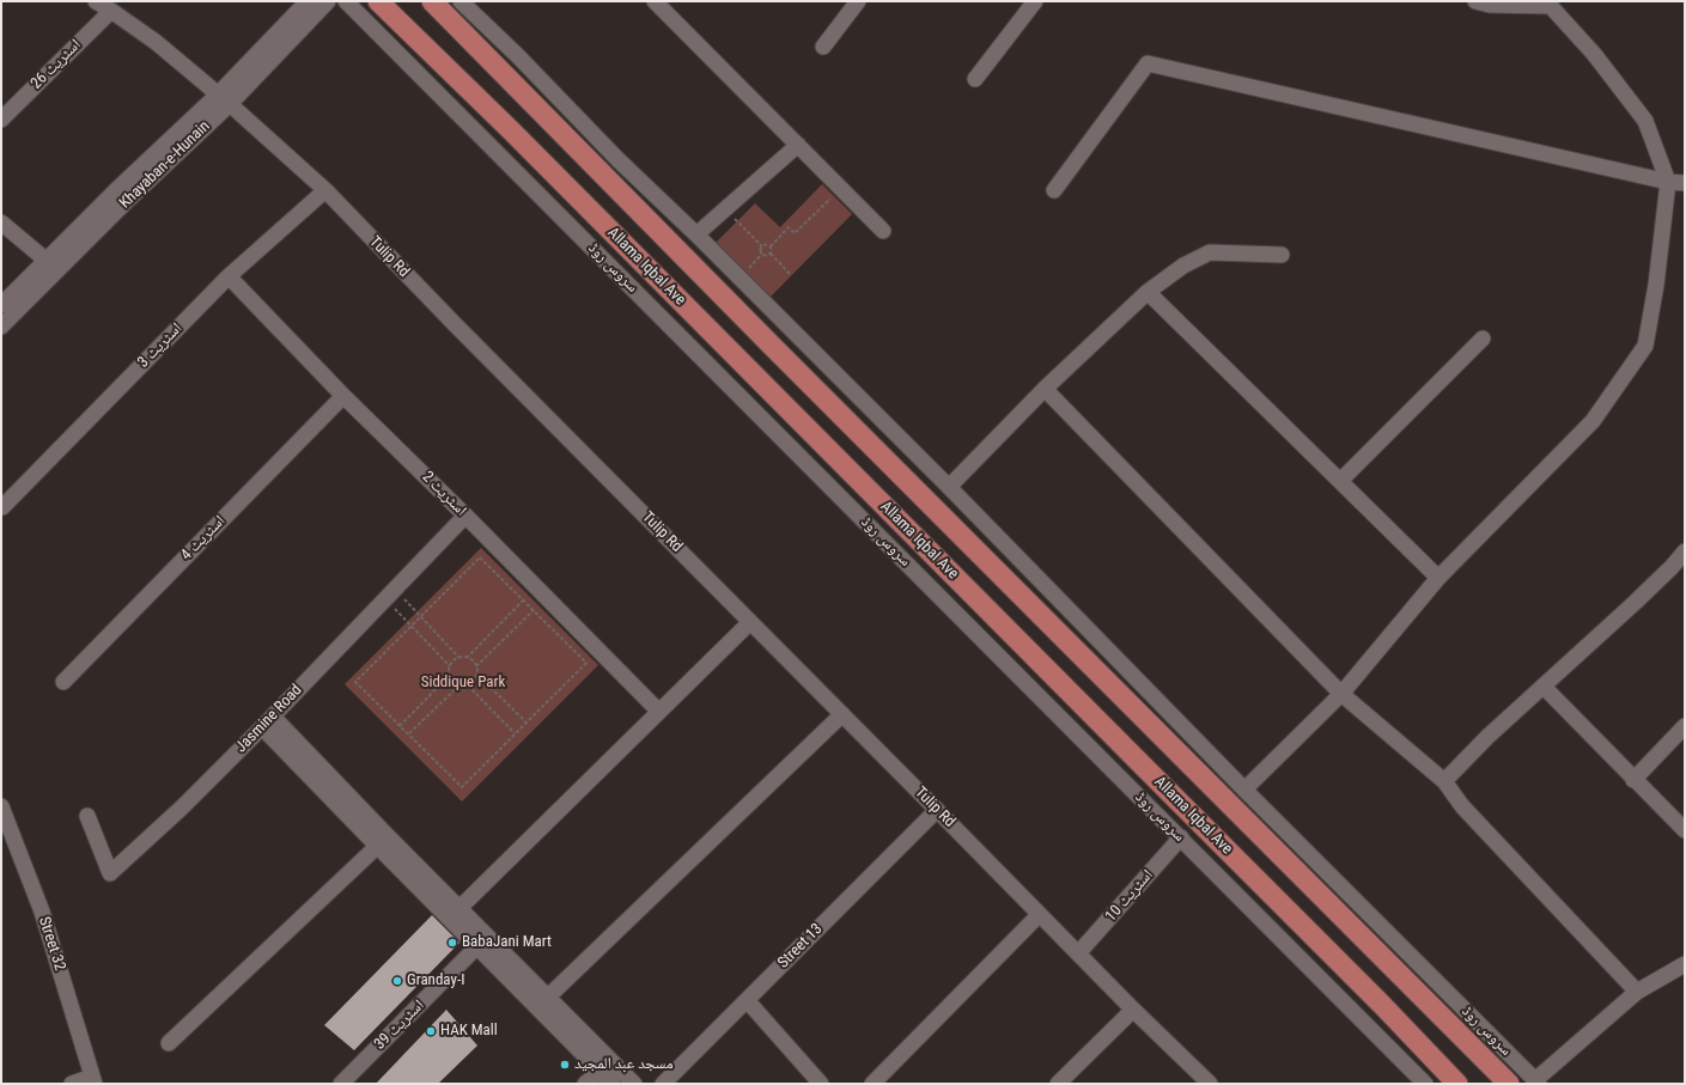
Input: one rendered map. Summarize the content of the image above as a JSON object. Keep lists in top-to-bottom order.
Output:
{
  "streets": {
    "main road": ["Allama Iqbal Ave"],
    "street": [
      "اسٹریٹ 26",
      "Khayaban-e-Hunain",
      "Tulip Rd",
      "سروس روڈ",
      "اسٹریٹ 3",
      "اسٹریٹ 2",
      "اسٹریٹ 4",
      "Jasmine Road",
      "اسٹریٹ 10",
      "Street 32",
      "Street 13",
      "اسٹریٹ 39"
    ]
  },
  "crossings": [
    ["اسٹریٹ 26", "Tulip Rd"],
    ["Khayaban-e-Hunain", "Tulip Rd"],
    ["Tulip Rd", "اسٹریٹ 3"],
    ["Tulip Rd", "اسٹریٹ 10"],
    ["Tulip Rd", "Street 13"],
    ["سروس روڈ", "اسٹریٹ 10"],
    ["اسٹریٹ 3", "اسٹریٹ 2"],
    ["اسٹریٹ 2", "اسٹریٹ 4"],
    ["اسٹریٹ 2", "Jasmine Road"]
  ],
  "parks": ["Siddique Park"],
  "places": [
    "BabaJani Mart",
    "Granday-I",
    "HAK Mall",
    "مسجد عبد المجید"
  ]
}
